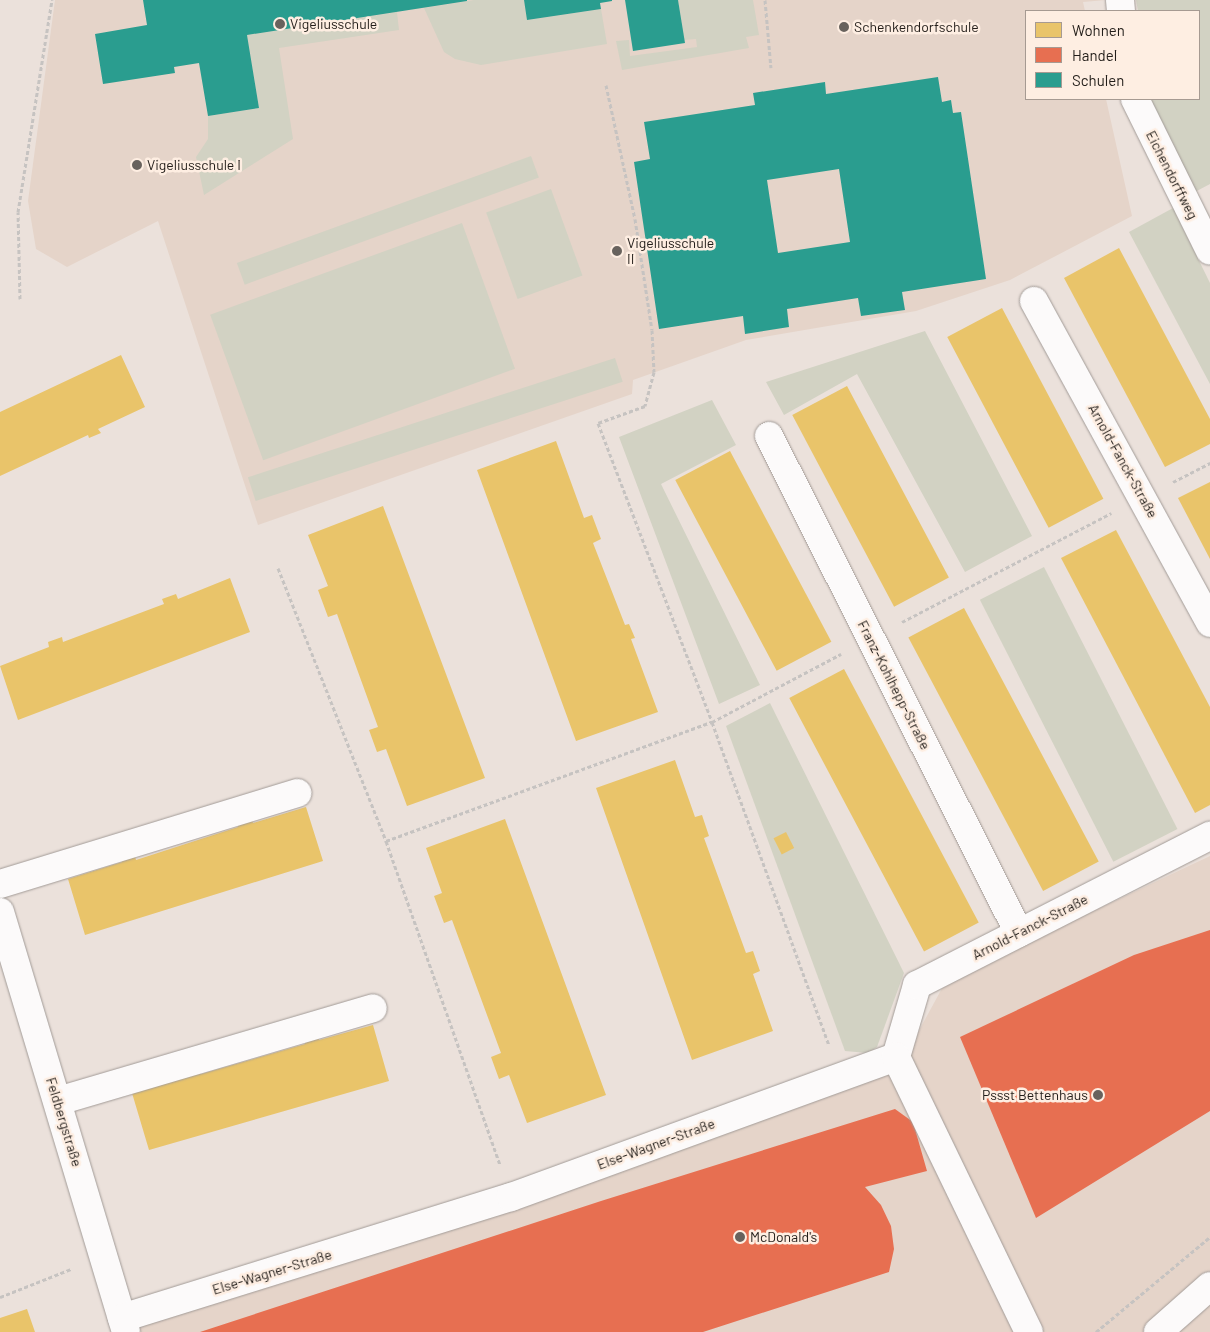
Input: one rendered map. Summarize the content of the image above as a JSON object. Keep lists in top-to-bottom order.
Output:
{
  "streets": {
    "street": [
      "Eichendorffweg",
      "Arnold-Fanck-Straße",
      "Franz-Kohlhepp-Straße",
      "Feldbergstraße",
      "Else-Wagner-Straße"
    ]
  },
  "crossings": [
    ["Arnold-Fanck-Straße", "Franz-Kohlhepp-Straße"],
    ["Arnold-Fanck-Straße", "Else-Wagner-Straße"],
    ["Feldbergstraße", "Else-Wagner-Straße"]
  ],
  "places": [
    "Vigeliusschule",
    "Schenkendorfschule",
    "Vigeliusschule I",
    "Vigeliusschule II",
    "Pssst Bettenhaus",
    "McDonald's"
  ],
  "legend": ["Wohnen", "Handel", "Schulen"]
}
